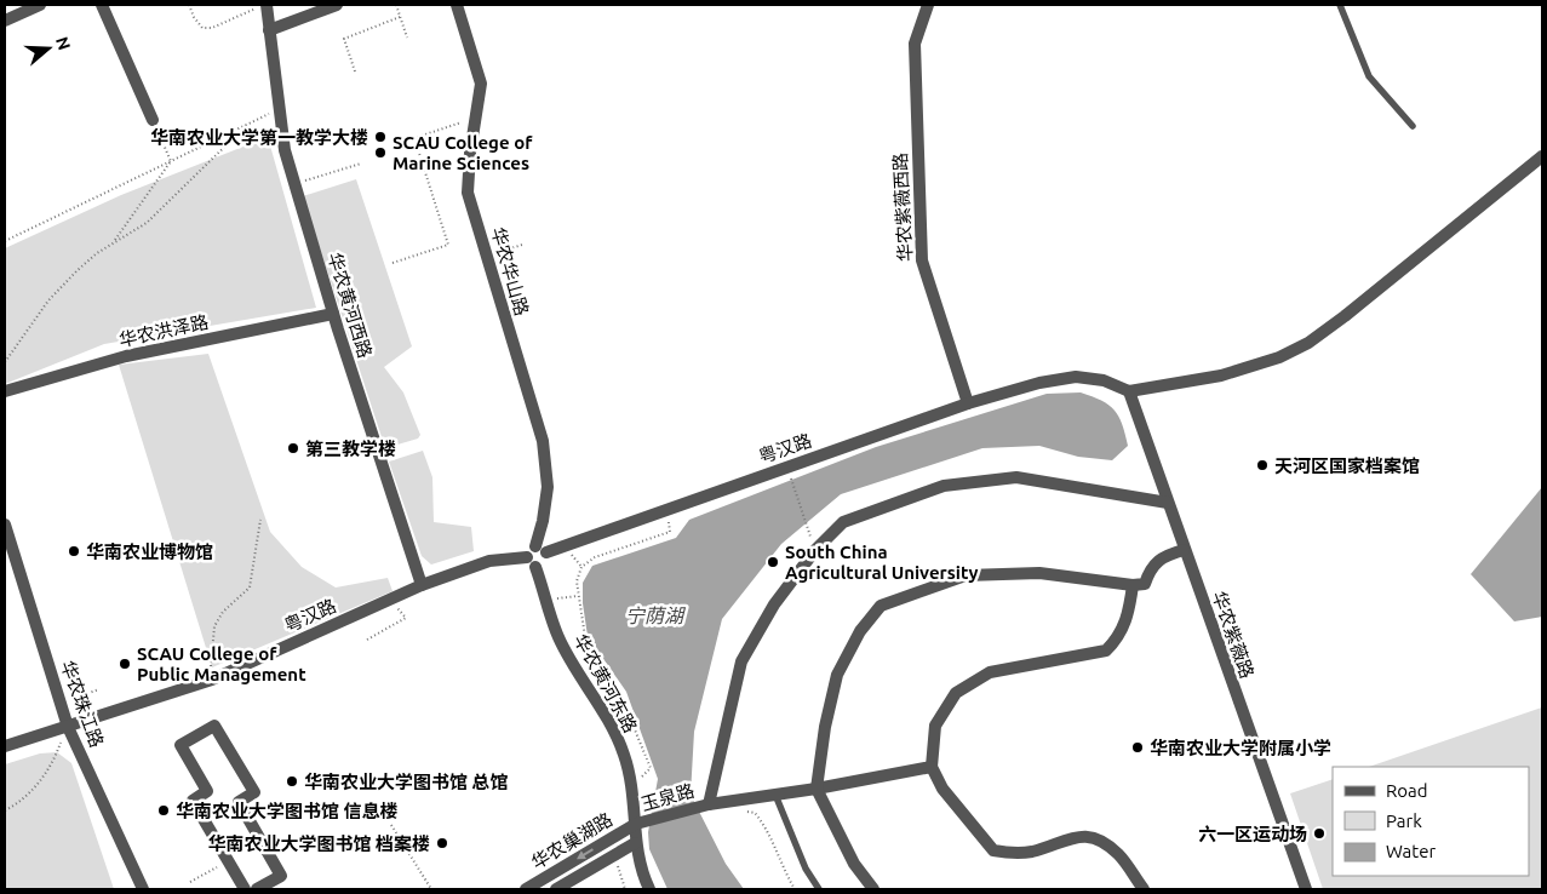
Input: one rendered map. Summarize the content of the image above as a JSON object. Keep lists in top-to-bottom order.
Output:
{
  "streets": {
    "street": [
      "华农紫薇西路",
      "华农华山路",
      "华农黄河西路",
      "华农洪泽路",
      "粤汉路",
      "华农紫薇路",
      "华农黄河东路",
      "华农珠江路",
      "玉泉路",
      "华农巢湖路"
    ]
  },
  "crossings": [
    ["华农紫薇西路", "粤汉路"],
    ["华农华山路", "粤汉路"],
    ["华农华山路", "华农黄河东路"],
    ["华农黄河西路", "华农洪泽路"],
    ["华农黄河西路", "粤汉路"],
    ["粤汉路", "华农紫薇路"],
    ["粤汉路", "华农黄河东路"],
    ["粤汉路", "华农珠江路"],
    ["华农黄河东路", "玉泉路"],
    ["华农黄河东路", "华农巢湖路"],
    ["玉泉路", "华农巢湖路"]
  ],
  "water": ["宁荫湖"],
  "places": [
    "华南农业大学第一教学大楼",
    "SCAU College of Marine Sciences",
    "第三教学楼",
    "天河区国家档案馆",
    "华南农业博物馆",
    "South China Agricultural University",
    "SCAU College of Public Management",
    "华南农业大学附属小学",
    "华南农业大学图书馆 总馆",
    "华南农业大学图书馆 信息楼",
    "六一区运动场",
    "华南农业大学图书馆 档案楼"
  ],
  "legend": ["Road", "Park", "Water"],
  "north": "right"
}
